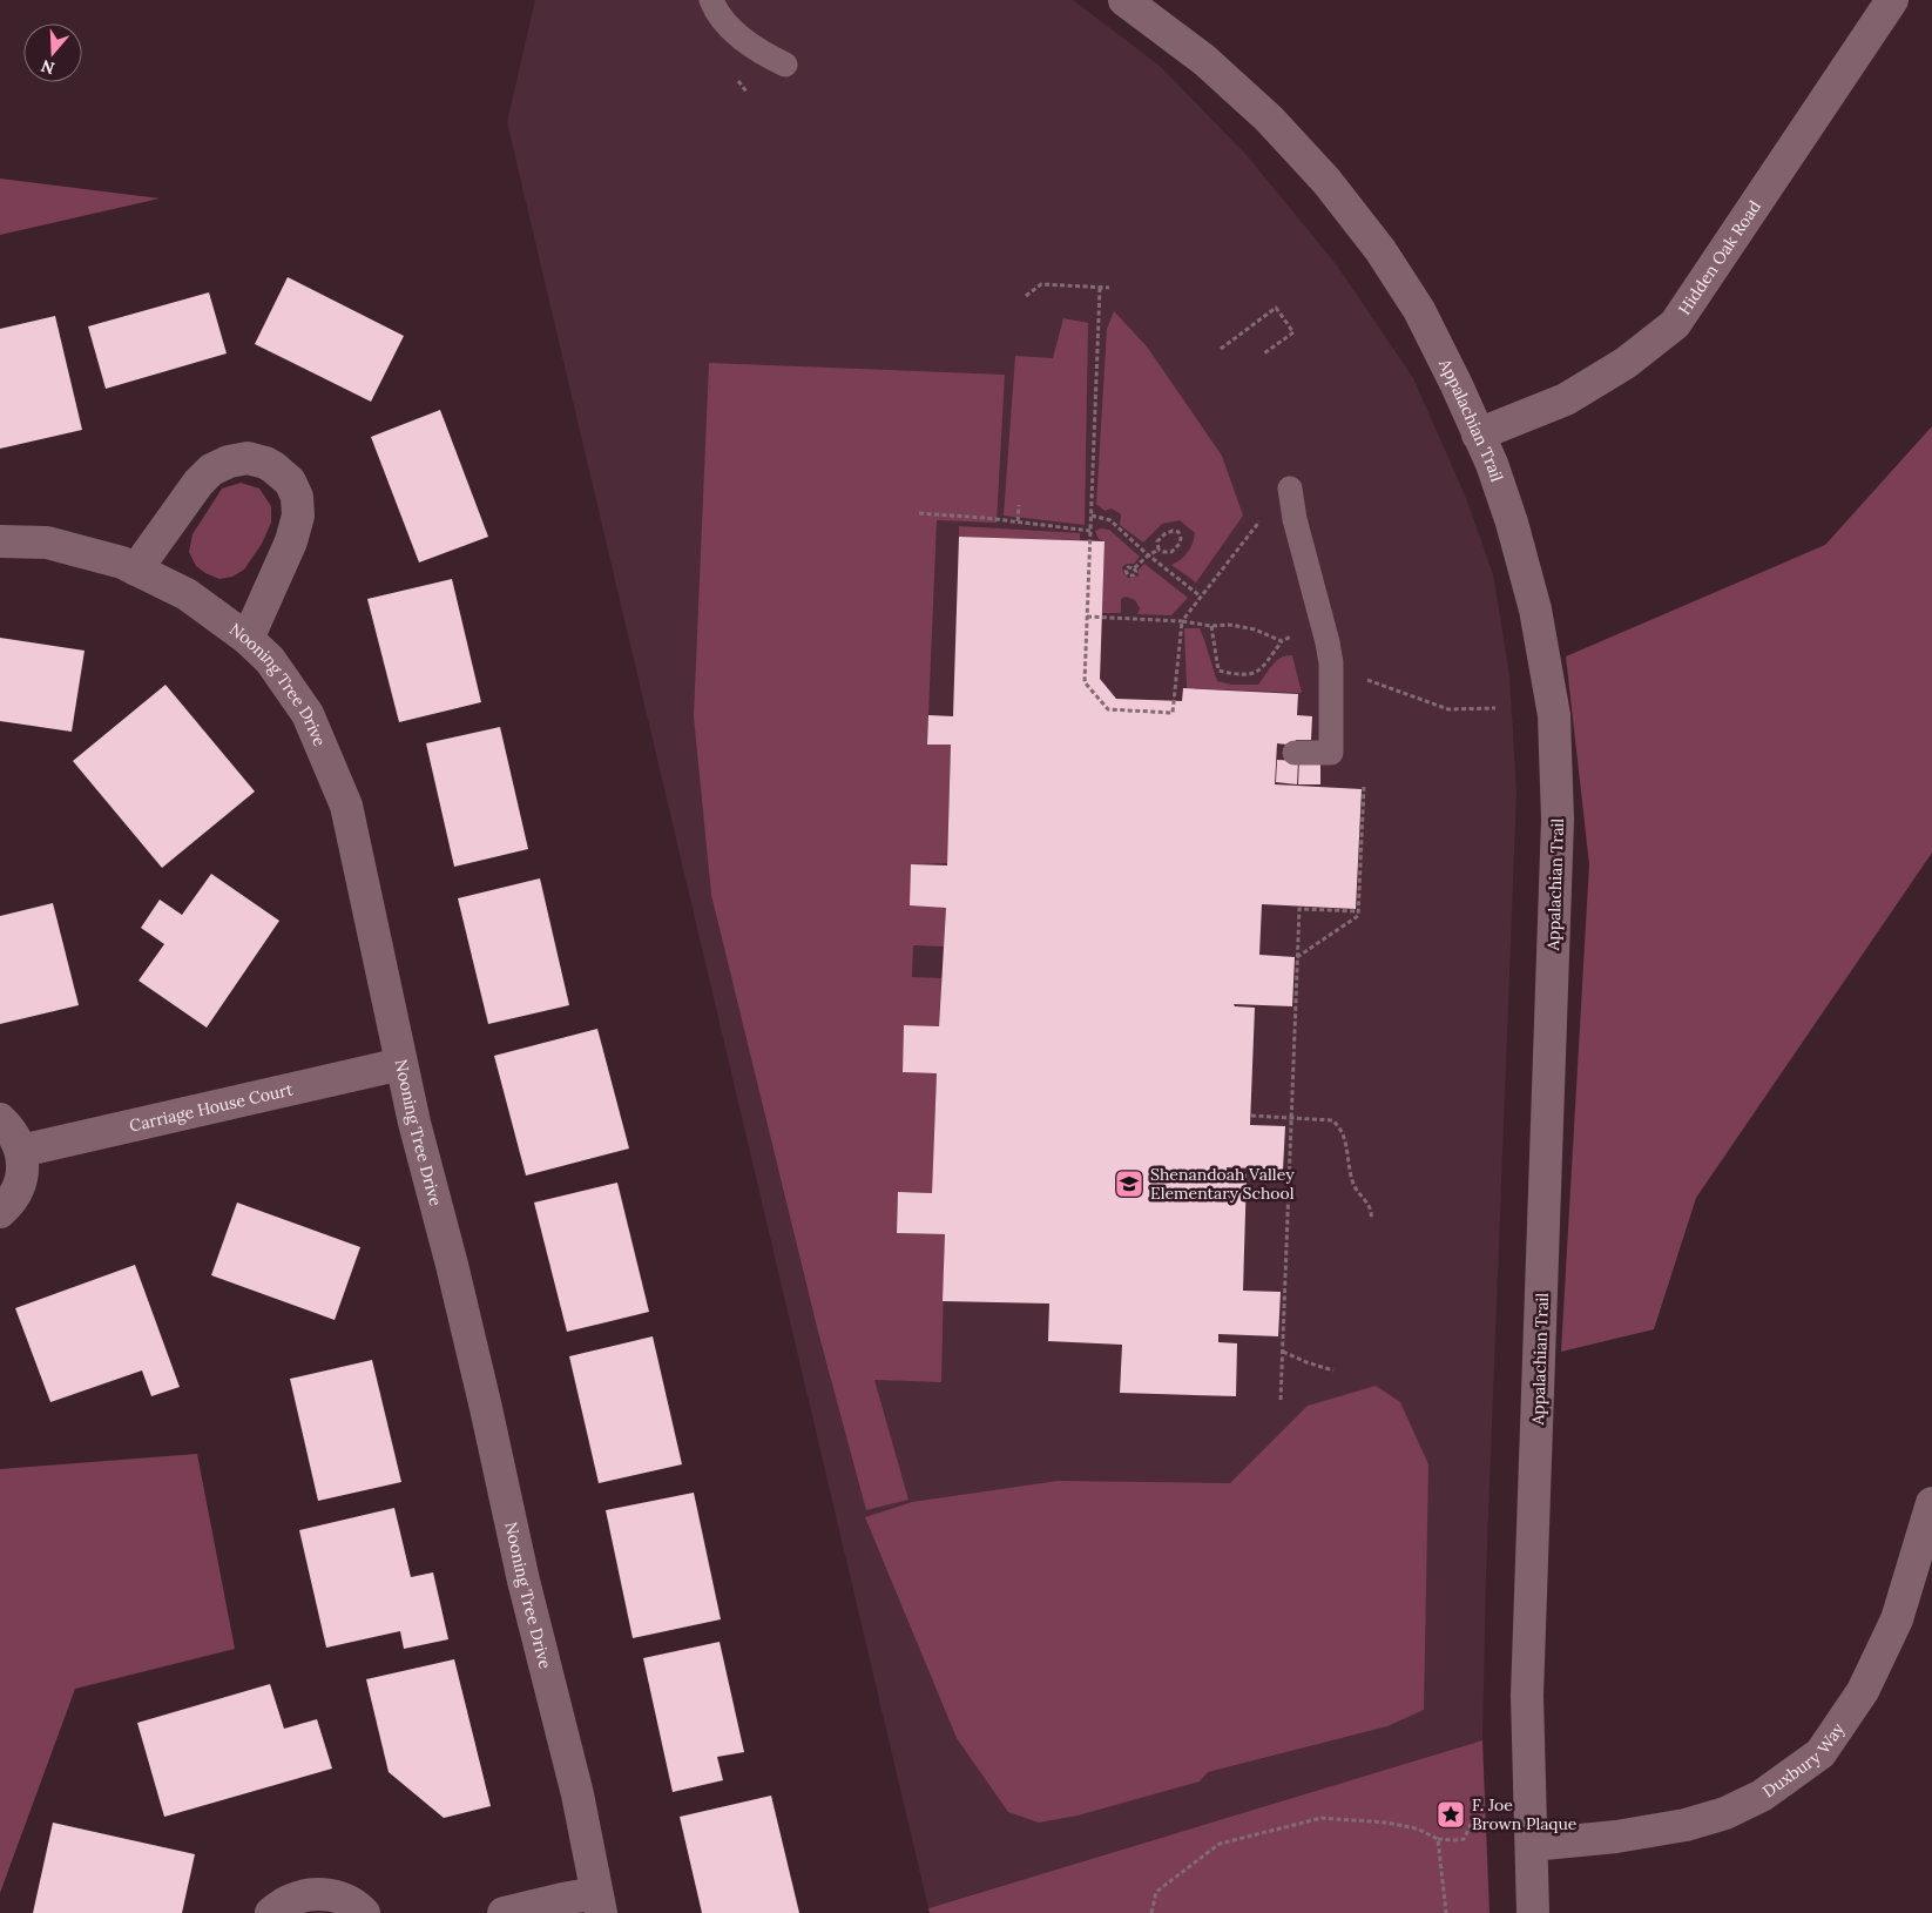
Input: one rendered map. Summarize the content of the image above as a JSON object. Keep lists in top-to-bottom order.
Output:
{
  "streets": {
    "street": [
      "Hidden Oak Road",
      "Appalachian Trail",
      "Nooning Tree Drive",
      "Carriage House Court",
      "Duxbury Way"
    ]
  },
  "crossings": [
    ["Hidden Oak Road", "Appalachian Trail"],
    ["Appalachian Trail", "Duxbury Way"],
    ["Nooning Tree Drive", "Carriage House Court"]
  ],
  "places": {
    "school or university": ["Shenandoah Valley Elementary School"],
    "place": ["F. Joe Brown Plaque"]
  },
  "north": "bottom"
}
